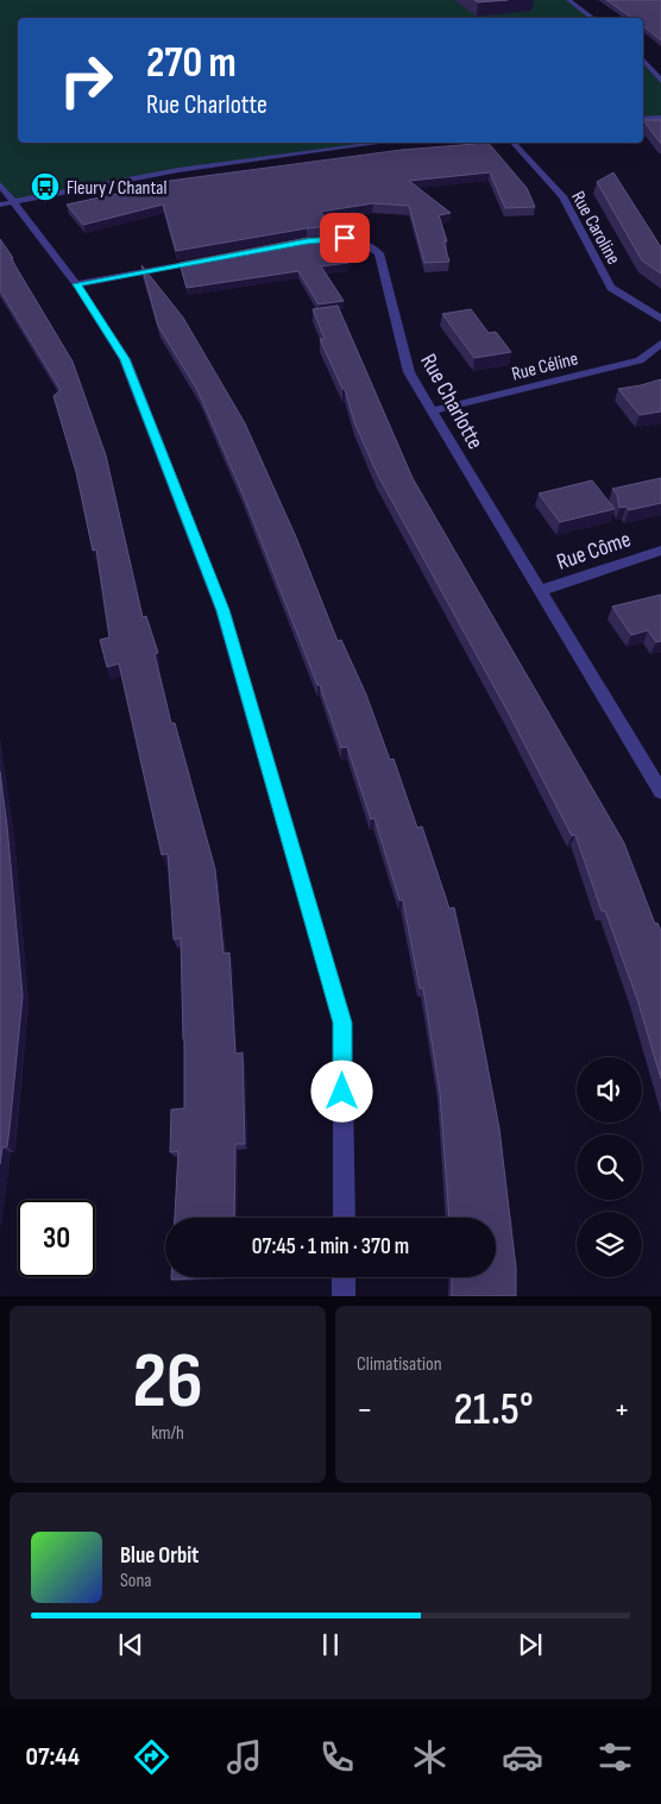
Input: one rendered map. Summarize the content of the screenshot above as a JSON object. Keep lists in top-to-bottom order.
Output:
{
  "streets": {
    "street": [
      "Rue Caroline",
      "Rue Céline",
      "Rue Charlotte",
      "Rue Côme"
    ]
  },
  "crossings": [
    ["Rue Céline", "Rue Charlotte"],
    ["Rue Charlotte", "Rue Côme"]
  ],
  "places": {
    "bus stop": ["Fleury / Chantal"]
  },
  "page": {
    "turn": ["270 m", "Rue Charlotte"],
    "limit": "30",
    "trip": "07:45 · 1 min · 370 m",
    "tile": [
      ["26", "km/h"],
      "Climatisation"
    ],
    "heat": ["−", "21.5°", "+"],
    "song": ["Blue Orbit", "Sona"],
    "tabs": "07:44"
  }
}
